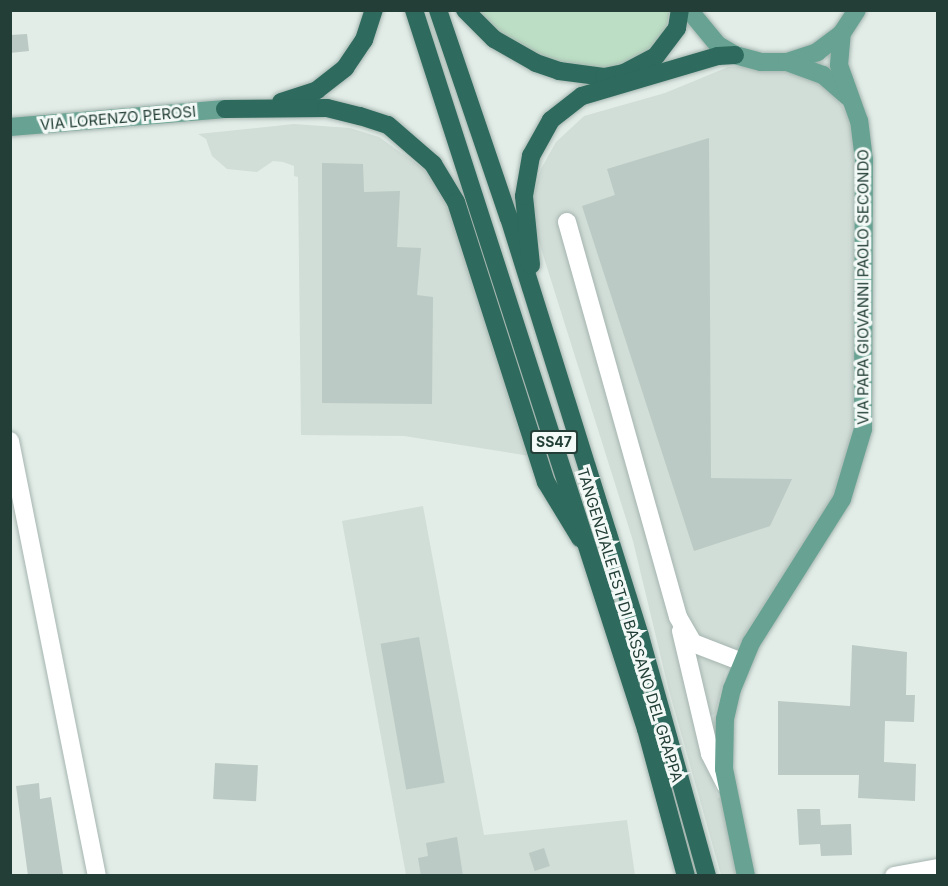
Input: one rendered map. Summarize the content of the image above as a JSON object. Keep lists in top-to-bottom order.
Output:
{
  "streets": {
    "highway": ["SS47", "TANGENZIALE EST DI BASSANO DEL GRAPPA"],
    "main road": ["VIA LORENZO PEROSI", "VIA PAPA GIOVANNI PAOLO SECONDO"]
  }
}
